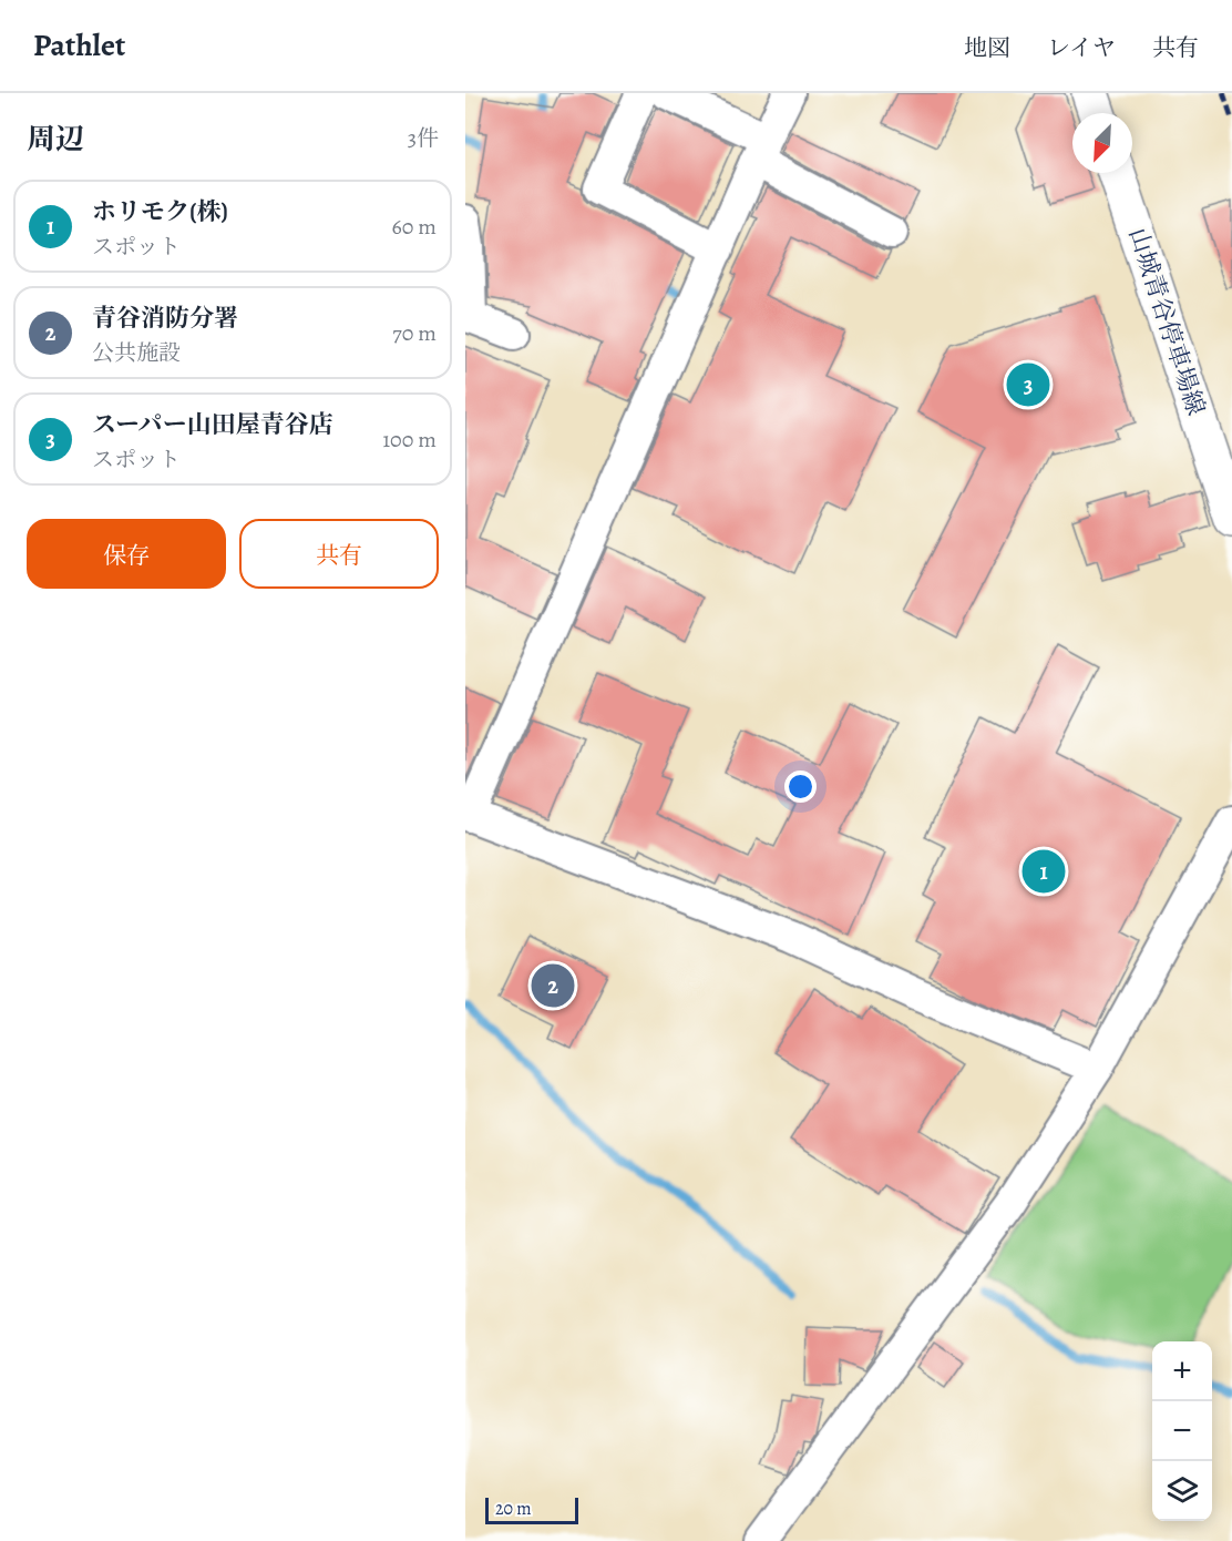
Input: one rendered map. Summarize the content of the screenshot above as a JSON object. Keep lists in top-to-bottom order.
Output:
{
  "streets": {
    "main road": ["山城青谷停車場線"]
  },
  "scale_bar": "20 m",
  "north": "bottom left",
  "page": {
    "header": "Pathlet",
    "nav": ["地図", "レイヤ", "共有"],
    "heading": ["周辺", "3件"],
    "list": [
      {
        "mark": "1",
        "name": "ホリモク(株)",
        "note": "スポット",
        "value": "60 m"
      },
      {
        "mark": "2",
        "name": "青谷消防分署",
        "note": "公共施設",
        "value": "70 m"
      },
      {
        "mark": "3",
        "name": "スーパー山田屋青谷店",
        "note": "スポット",
        "value": "100 m"
      }
    ],
    "pins": ["3", "1", "2"],
    "buttons": ["保存", "共有"],
    "map_buttons": ["+", "−"],
    "scale": "20 m"
  }
}
